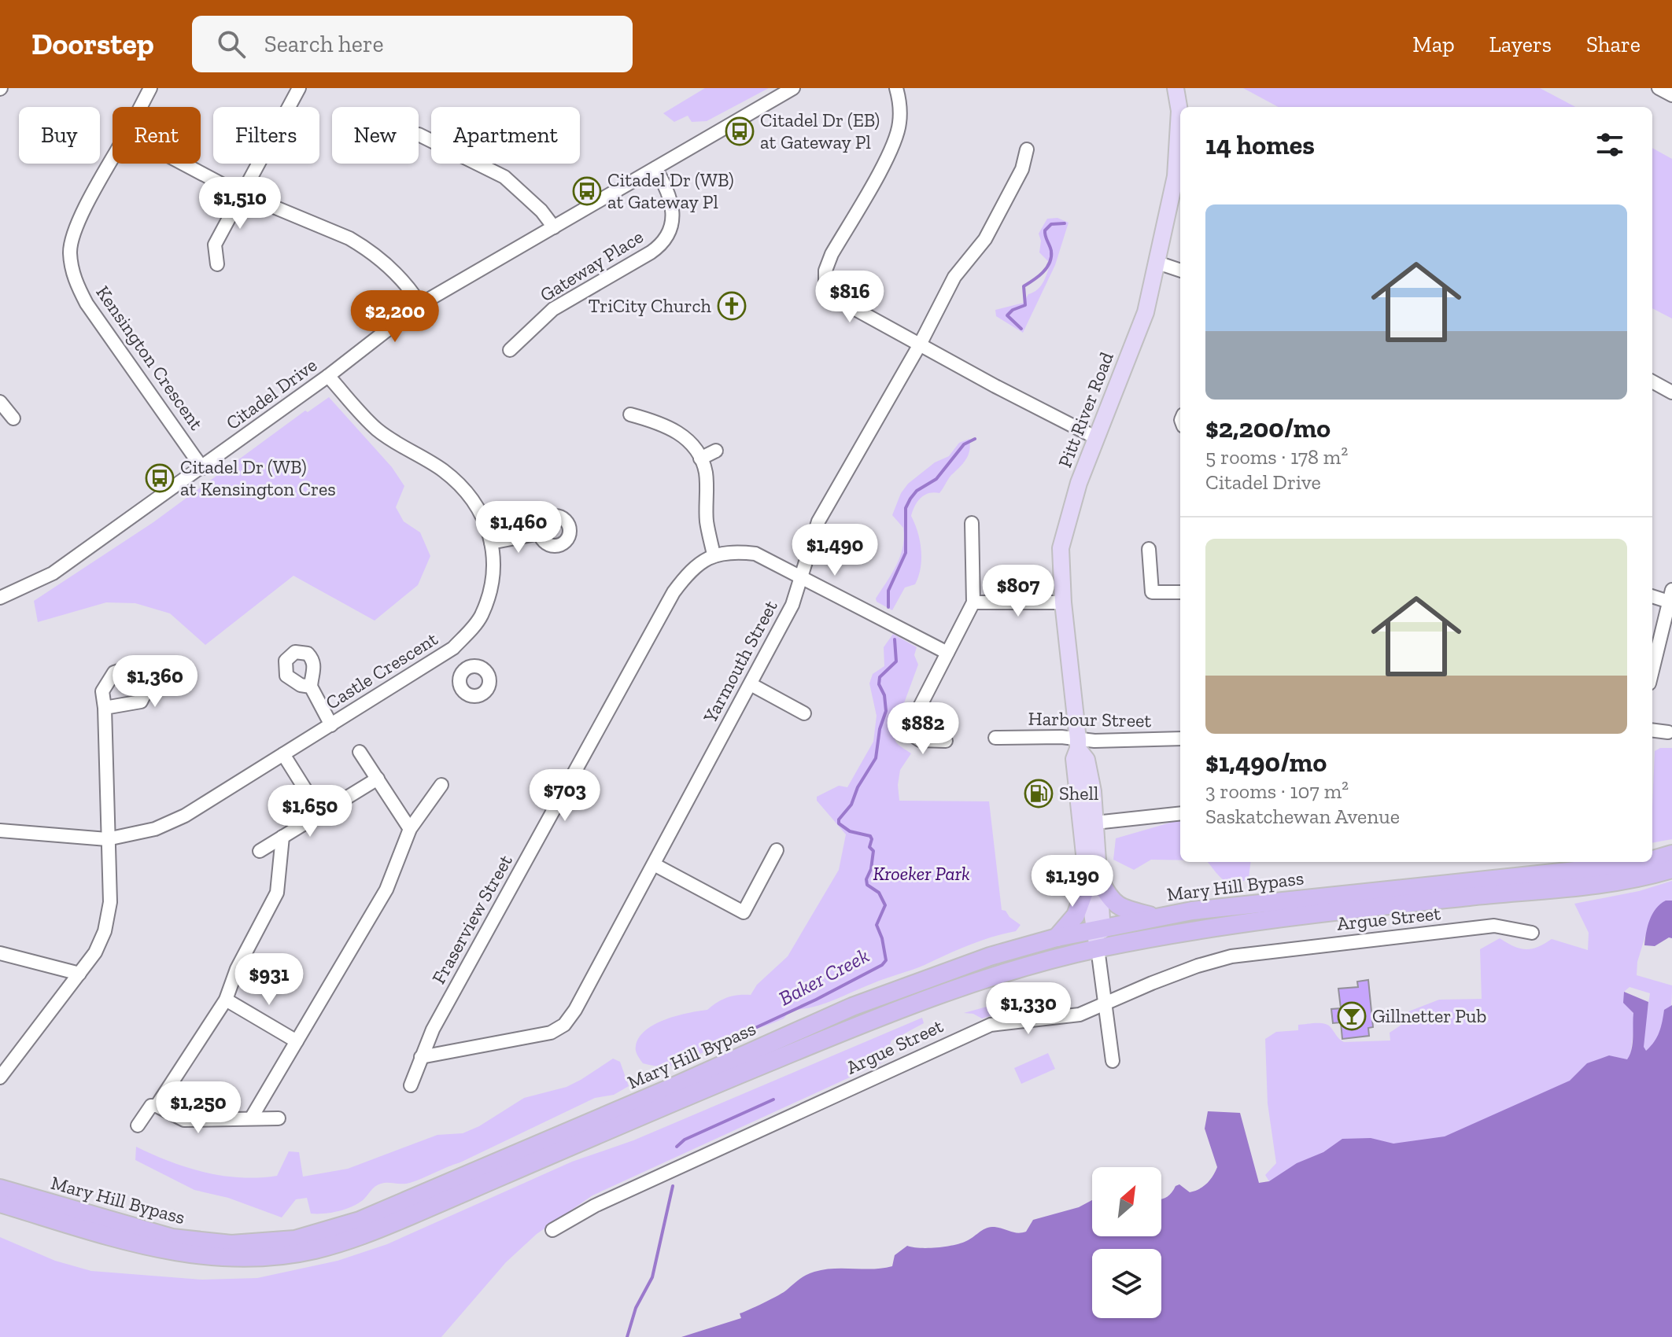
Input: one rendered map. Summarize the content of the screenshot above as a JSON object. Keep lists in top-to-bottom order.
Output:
{
  "streets": {
    "highway": ["Mary Hill Bypass"],
    "main road": ["Pitt River Road"],
    "street": [
      "Gateway Place",
      "Kensington Crescent",
      "Citadel Drive",
      "Yarmouth Street",
      "Castle Crescent",
      "Harbour Street",
      "Argue Street",
      "Fraserview Street"
    ]
  },
  "crossings": [
    ["Gateway Place", "Citadel Drive"],
    ["Kensington Crescent", "Citadel Drive"],
    ["Citadel Drive", "Castle Crescent"],
    ["Pitt River Road", "Harbour Street"],
    ["Pitt River Road", "Mary Hill Bypass"],
    ["Pitt River Road", "Argue Street"],
    ["Yarmouth Street", "Fraserview Street"]
  ],
  "water": ["Baker Creek"],
  "parks": ["Kroeker Park"],
  "places": {
    "bus stop": ["Citadel Dr (EB) at Gateway Pl", "Citadel Dr (WB) at Gateway Pl", "Citadel Dr (WB) at Kensington Cres"],
    "church": ["TriCity Church"],
    "fuel station": ["Shell"],
    "bar": ["Gillnetter Pub"]
  },
  "north": "top right",
  "page": {
    "header": "Doorstep",
    "search": "Search here",
    "nav": ["Map", "Layers", "Share"],
    "chip": [
      "Buy",
      "Rent",
      "Filters",
      "New",
      "Apartment"
    ],
    "heading": "14 homes",
    "price": [
      "$1,510",
      "$816",
      "$2,200",
      "$1,460",
      "$1,490",
      "$807",
      "$1,360",
      "$882",
      "$703",
      "$1,650",
      "$1,190",
      "$931",
      "$1,330",
      "$1,250"
    ],
    "list": [
      {
        "name": "$2,200/mo",
        "note": "5 rooms · 178 m² · Citadel Drive"
      },
      {
        "name": "$1,490/mo",
        "note": "3 rooms · 107 m² · Saskatchewan Avenue"
      }
    ]
  }
}
